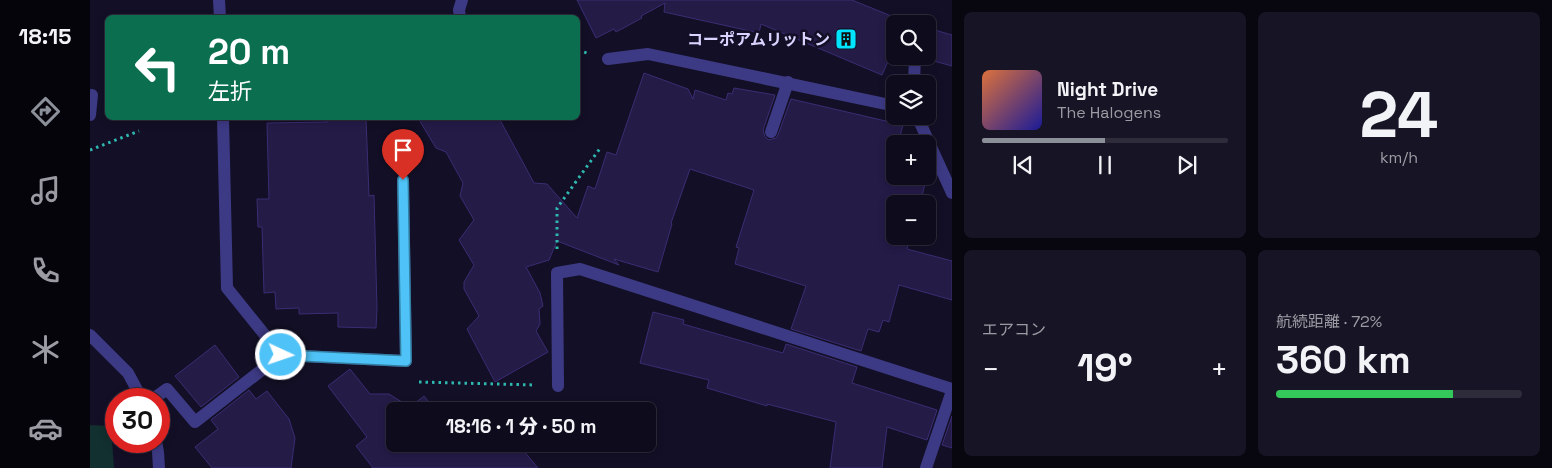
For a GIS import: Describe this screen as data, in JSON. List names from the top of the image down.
{
  "places": {
    "building": ["コーポアムリットン"]
  },
  "page": {
    "tabs": "18:15",
    "tile": [
      ["24", "km/h"],
      "エアコン",
      ["航続距離 · 72%", "360 km"]
    ],
    "map_buttons": ["+", "−"],
    "turn": ["20 m", "左折"],
    "song": ["Night Drive", "The Halogens"],
    "heat": ["−", "19°", "+"],
    "limit": "30",
    "trip": "18:16 · 1 分 · 50 m"
  }
}
